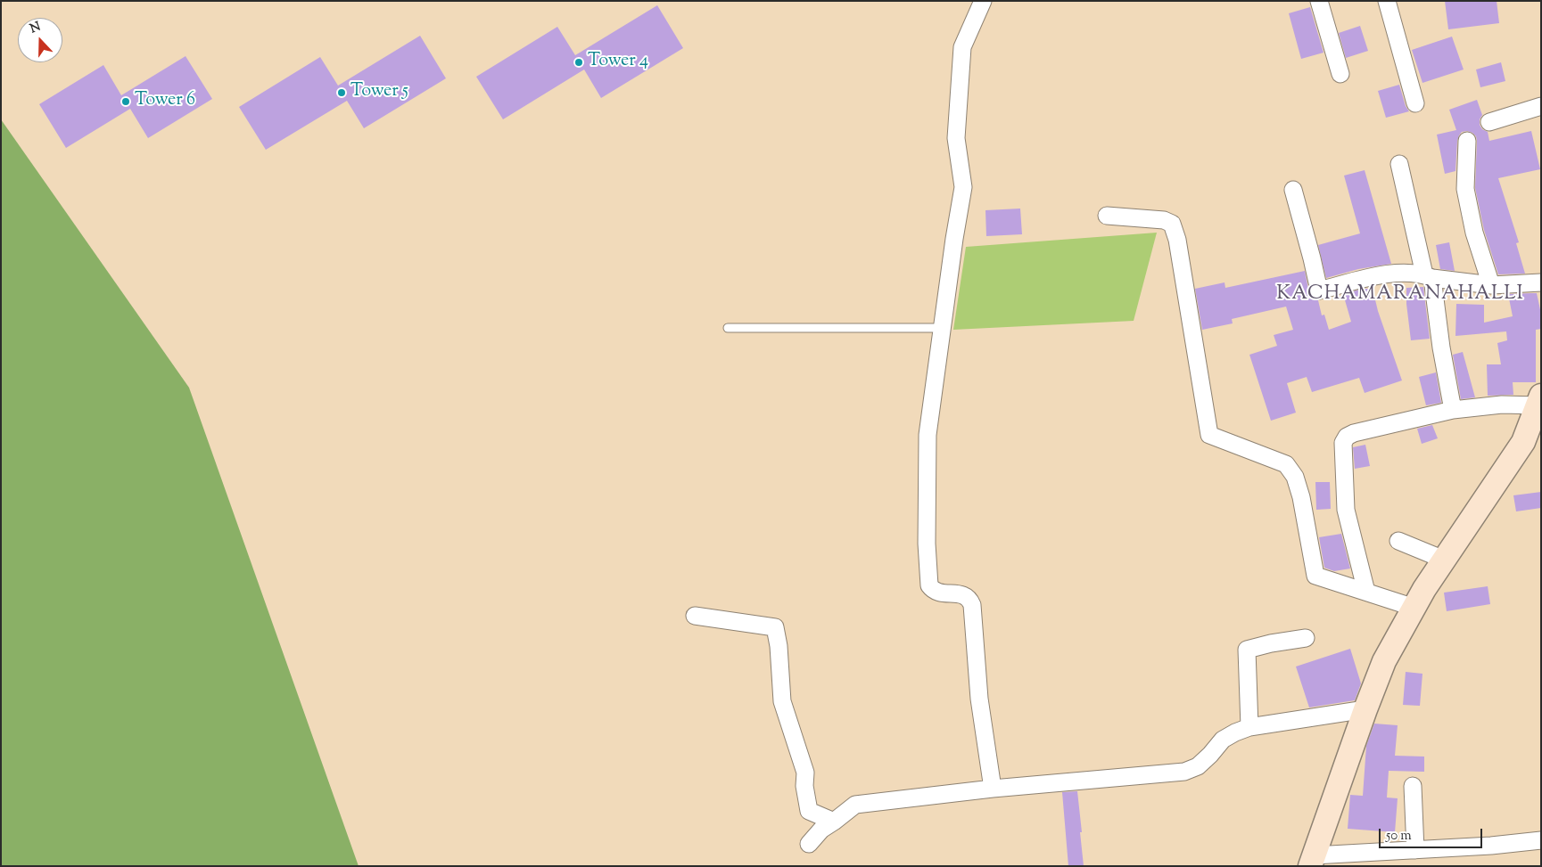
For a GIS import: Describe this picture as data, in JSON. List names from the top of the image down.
{
  "districts": ["KACHAMARANAHALLI"],
  "places": ["Tower 4", "Tower 5", "Tower 6"],
  "scale_bar": "50 m",
  "north": "top"
}
